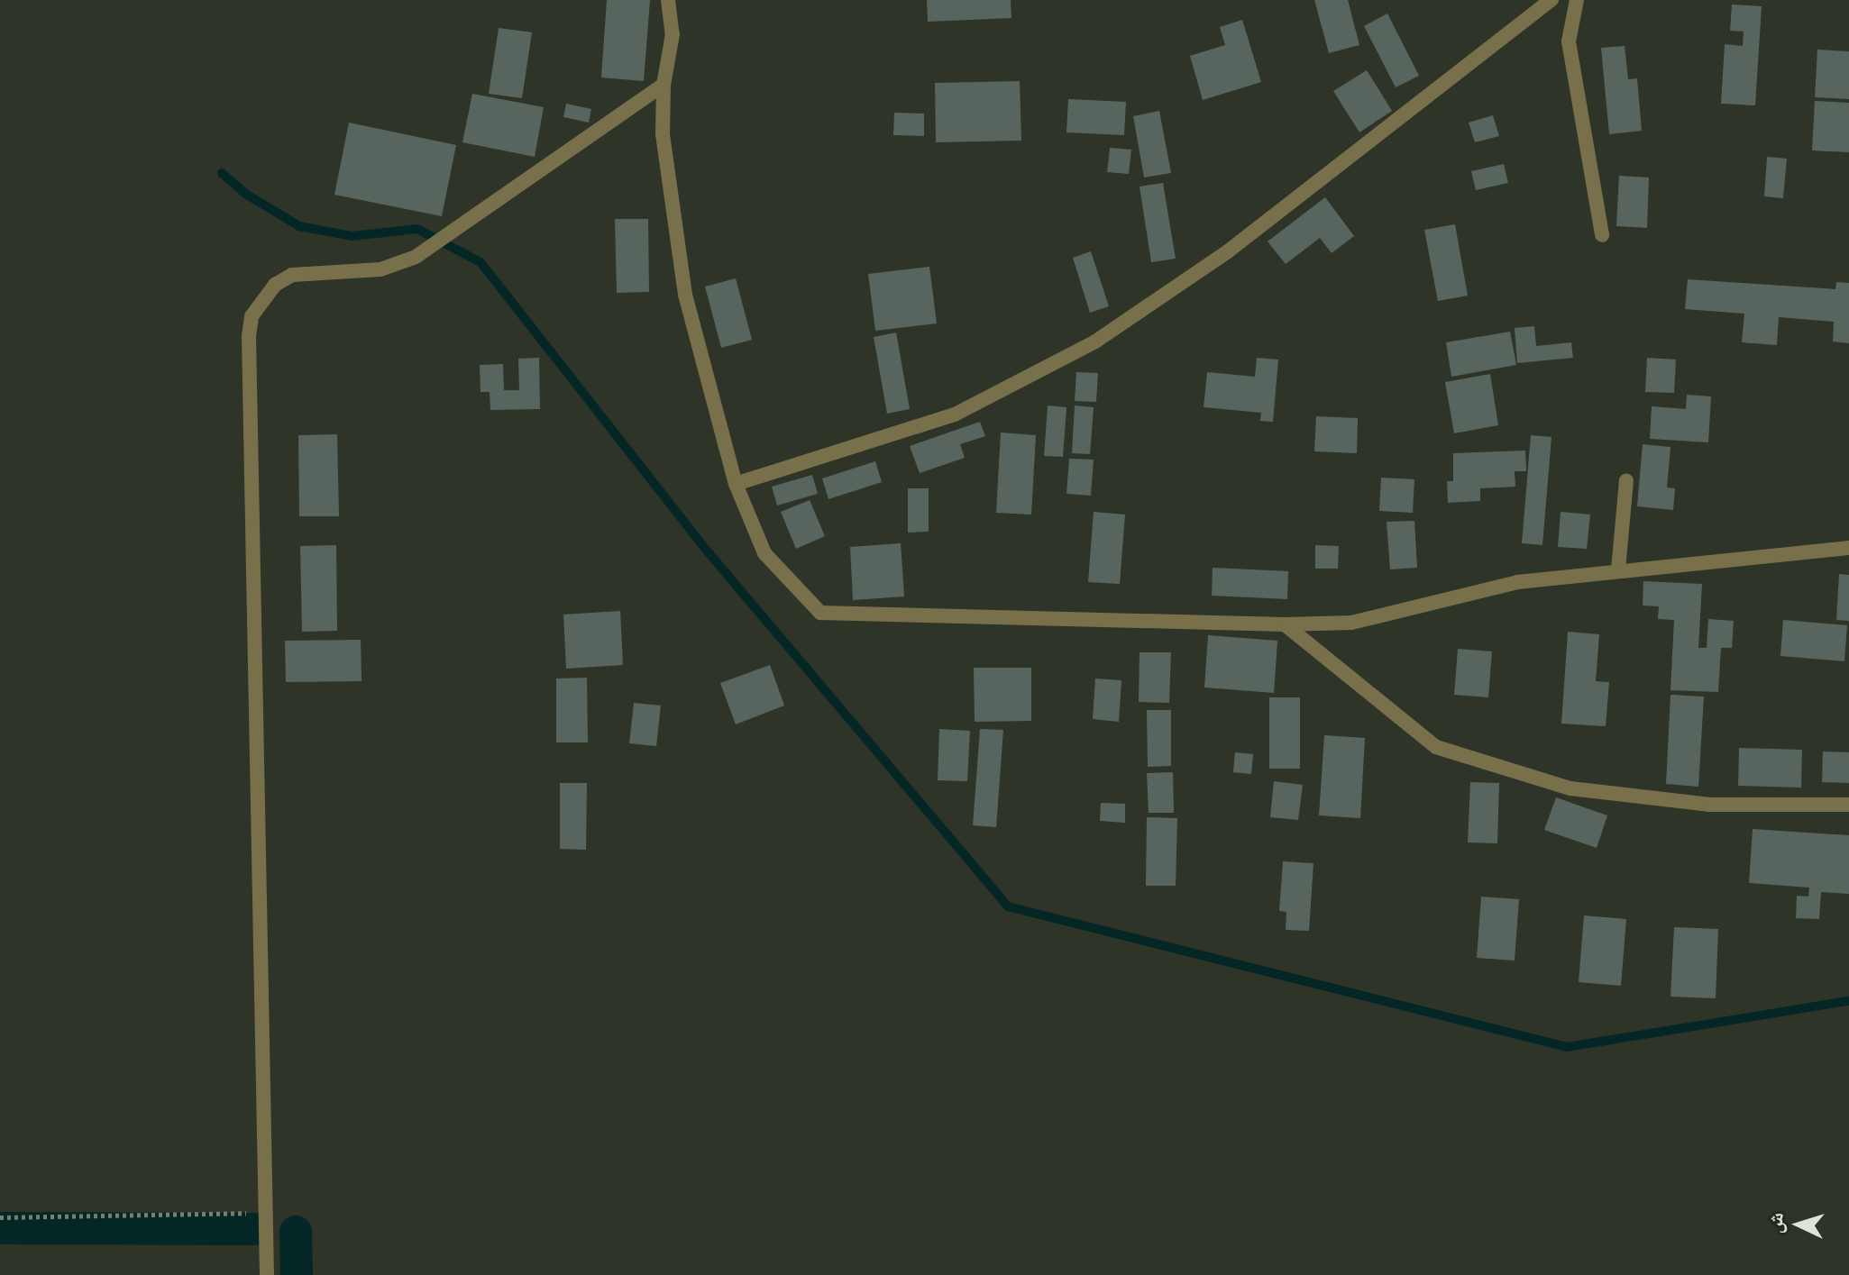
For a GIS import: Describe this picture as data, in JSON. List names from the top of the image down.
{
  "north": "left"
}
